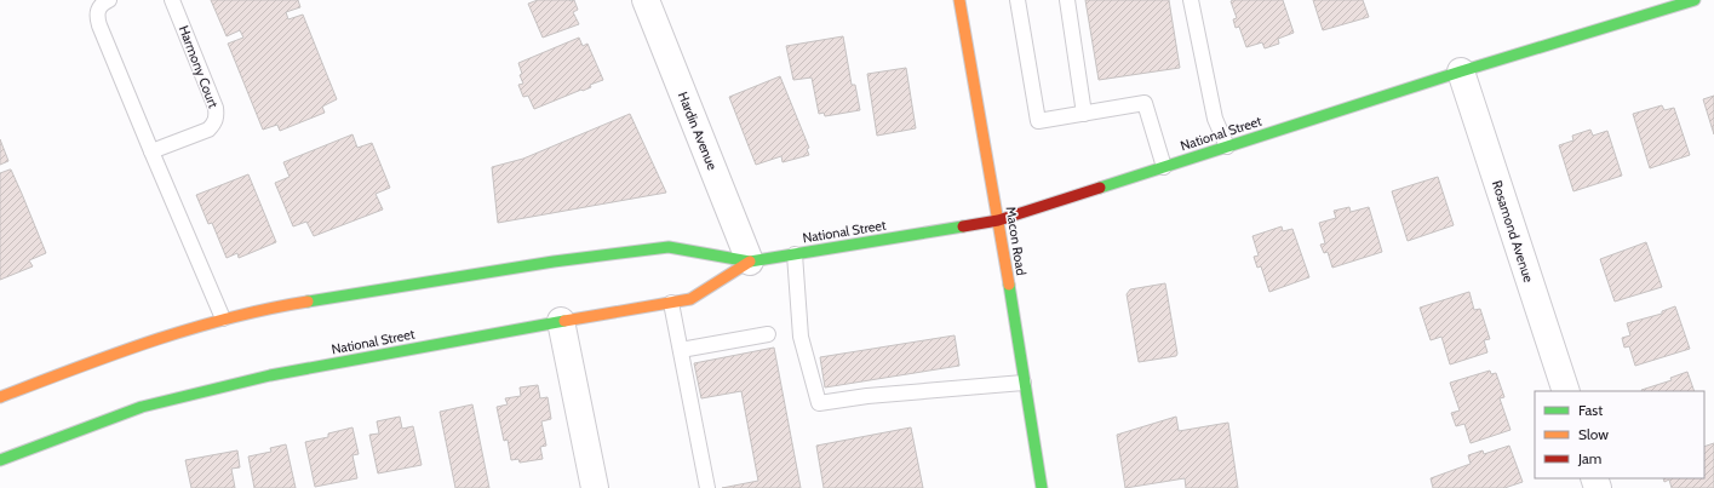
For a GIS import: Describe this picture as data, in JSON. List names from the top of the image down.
{
  "streets": {
    "main road": ["National Street", "Macon Road"],
    "street": ["Hardin Avenue", "Rosamond Avenue"],
    "lane": ["Harmony Court"]
  },
  "crossings": [
    ["Hardin Avenue", "National Street"],
    ["National Street", "Rosamond Avenue"],
    ["National Street", "Macon Road"]
  ],
  "legend": ["Fast", "Slow", "Jam"]
}
